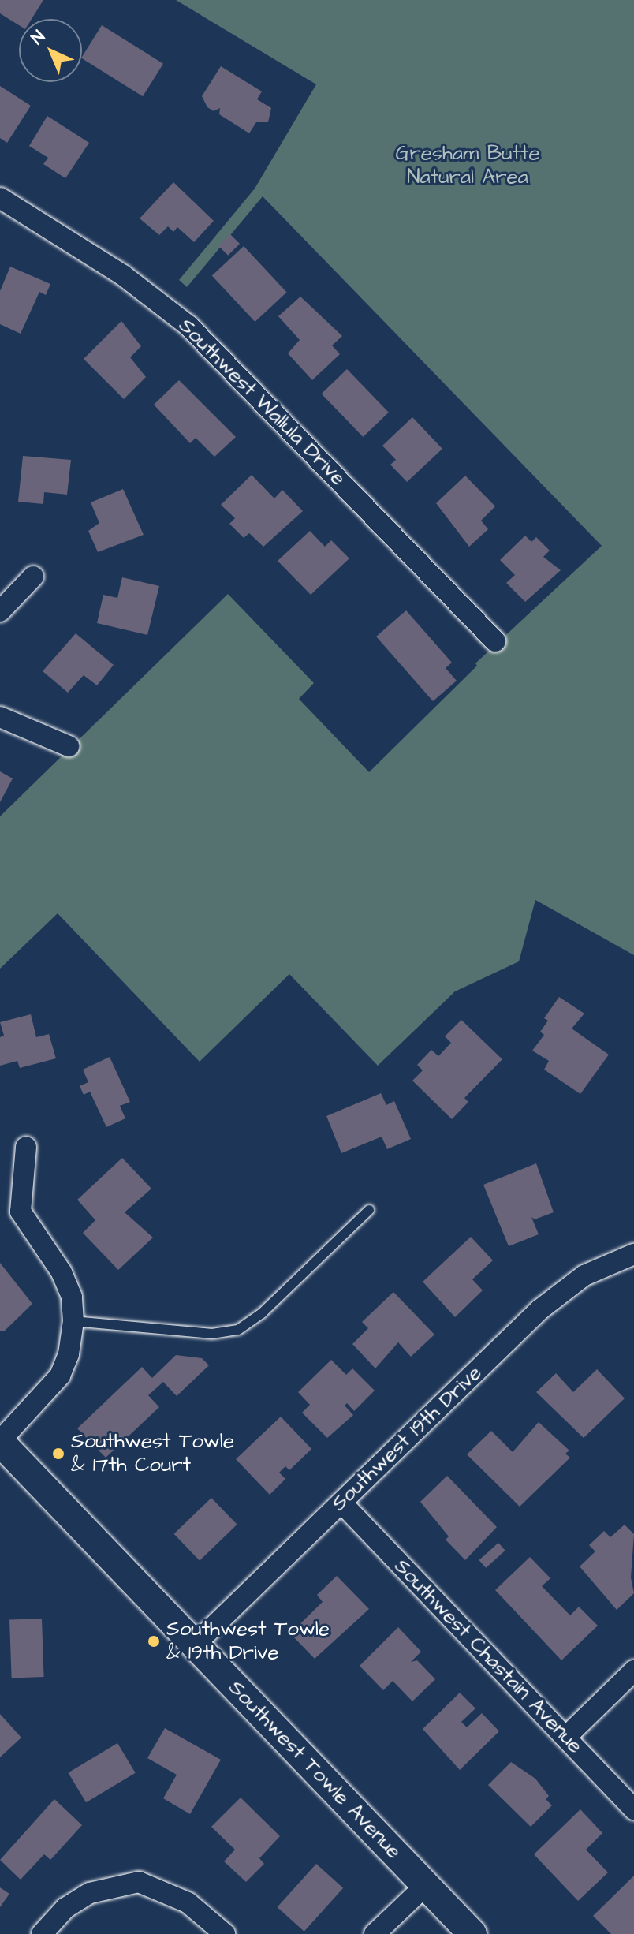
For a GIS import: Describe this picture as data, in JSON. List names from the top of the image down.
{
  "streets": {
    "main road": ["Southwest Towle Avenue"],
    "street": ["Southwest Wallula Drive", "Southwest 19th Drive", "Southwest Chastain Avenue"]
  },
  "crossings": [
    ["Southwest 19th Drive", "Southwest Chastain Avenue"],
    ["Southwest 19th Drive", "Southwest Towle Avenue"]
  ],
  "parks": ["Gresham Butte Natural Area"],
  "places": ["Southwest Towle & 17th Court", "Southwest Towle & 19th Drive"],
  "north": "top left"
}
